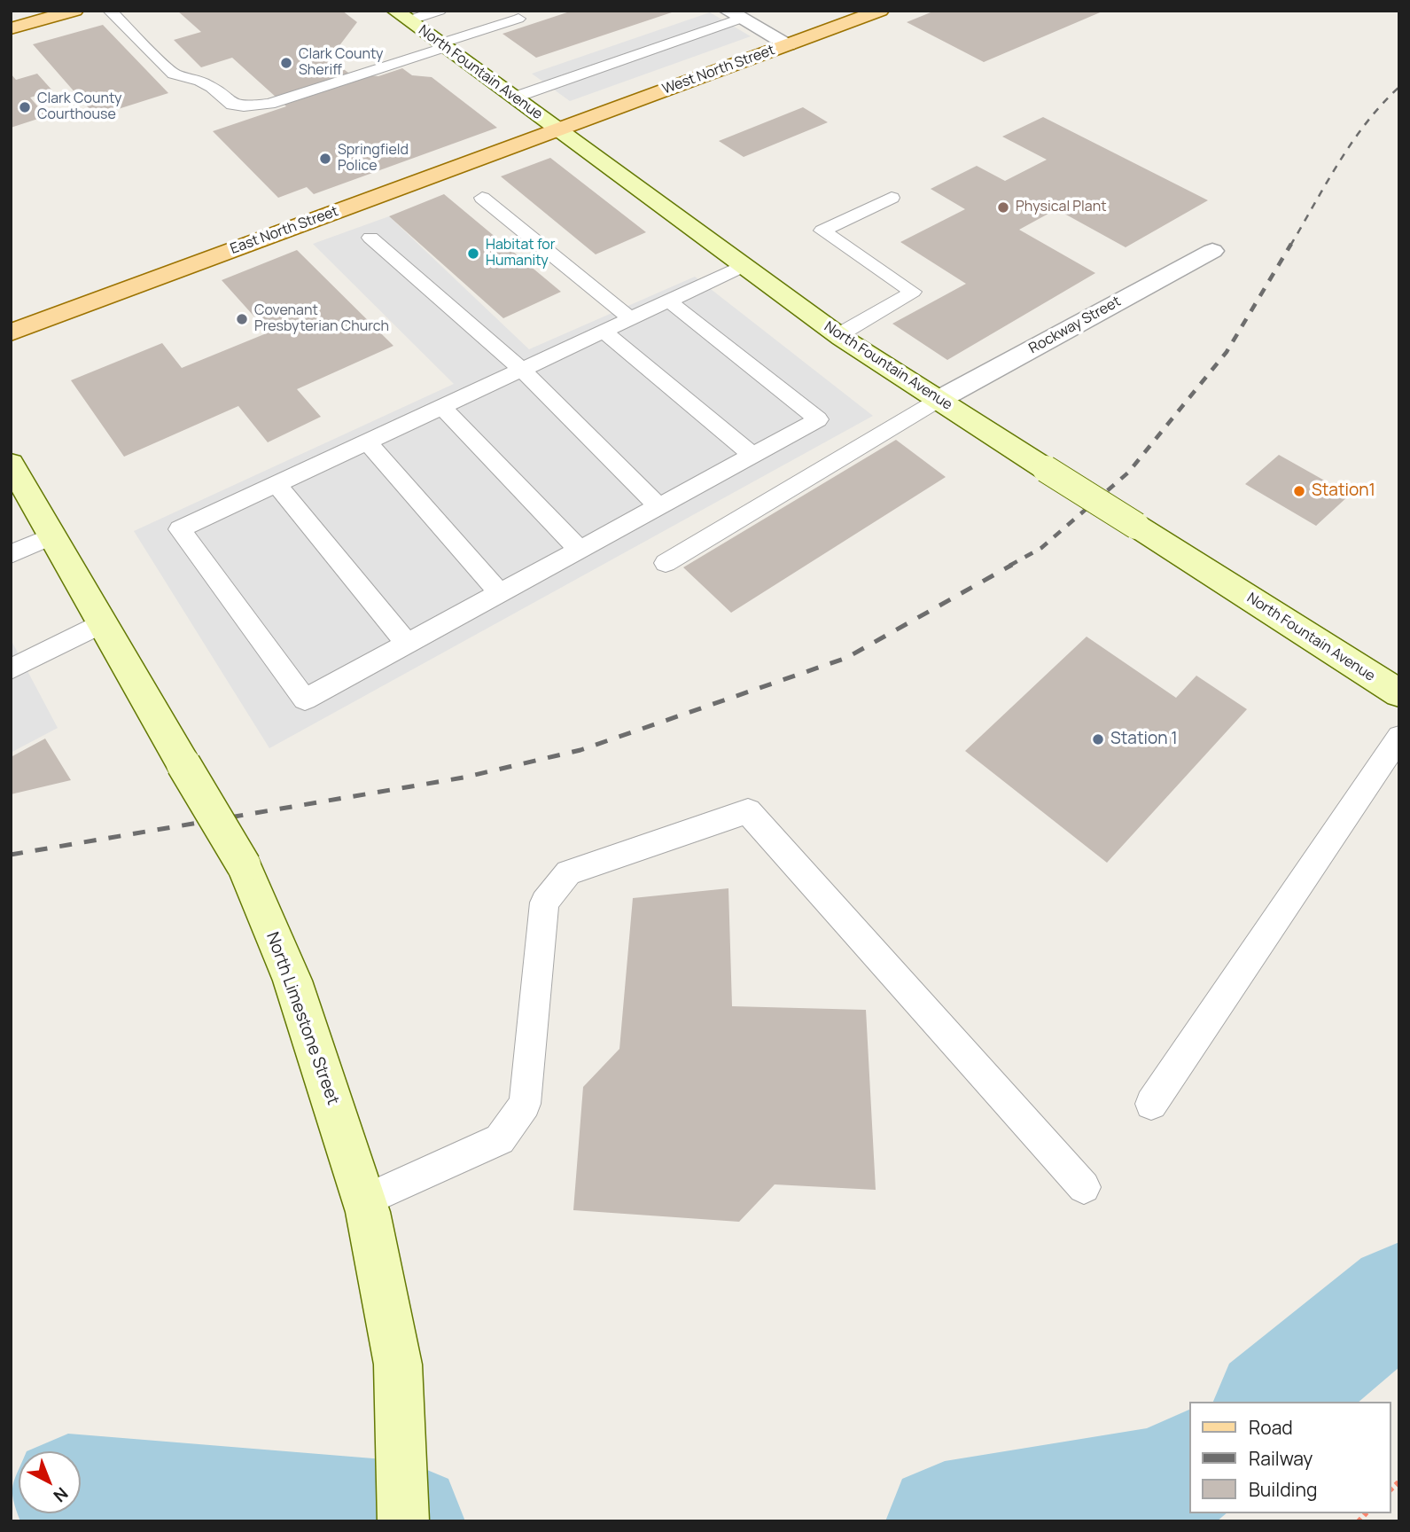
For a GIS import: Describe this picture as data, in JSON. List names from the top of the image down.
{
  "streets": {
    "main road": ["West North Street", "East North Street"],
    "street": ["North Fountain Avenue", "Rockway Street", "North Limestone Street"]
  },
  "crossings": [
    ["West North Street", "North Fountain Avenue"],
    ["West North Street", "East North Street"],
    ["North Fountain Avenue", "East North Street"],
    ["North Fountain Avenue", "Rockway Street"]
  ],
  "places": [
    "Clark County Sheriff",
    "Clark County Courthouse",
    "Springfield Police",
    "Physical Plant",
    "Habitat for Humanity",
    "Covenant Presbyterian Church",
    "Station1",
    "Station 1"
  ],
  "legend": ["Road", "Railway", "Building"],
  "north": "bottom right"
}
